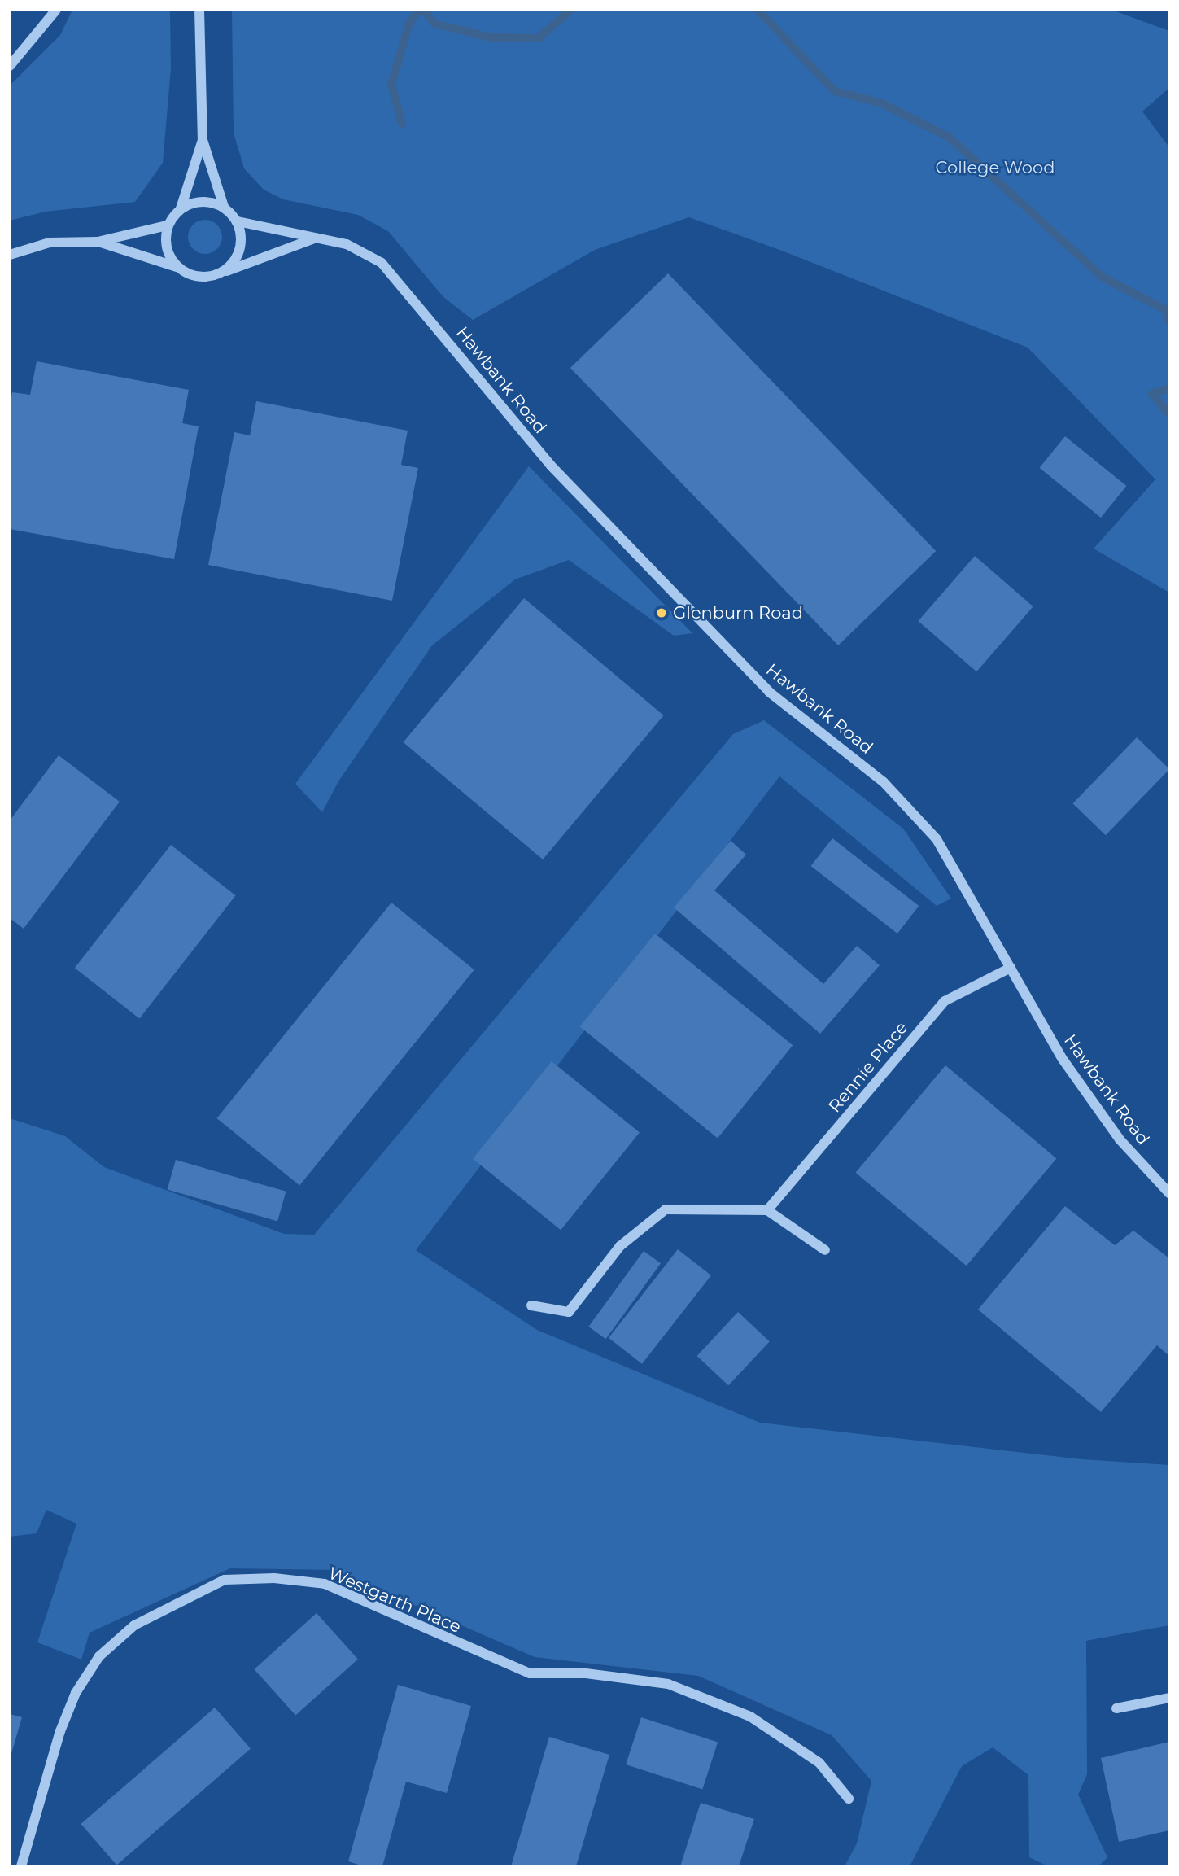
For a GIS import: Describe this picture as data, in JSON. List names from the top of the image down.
{
  "streets": {
    "street": ["Hawbank Road", "Rennie Place", "Westgarth Place"]
  },
  "crossings": [
    ["Hawbank Road", "Rennie Place"]
  ],
  "parks": ["College Wood"],
  "places": ["Glenburn Road"]
}
